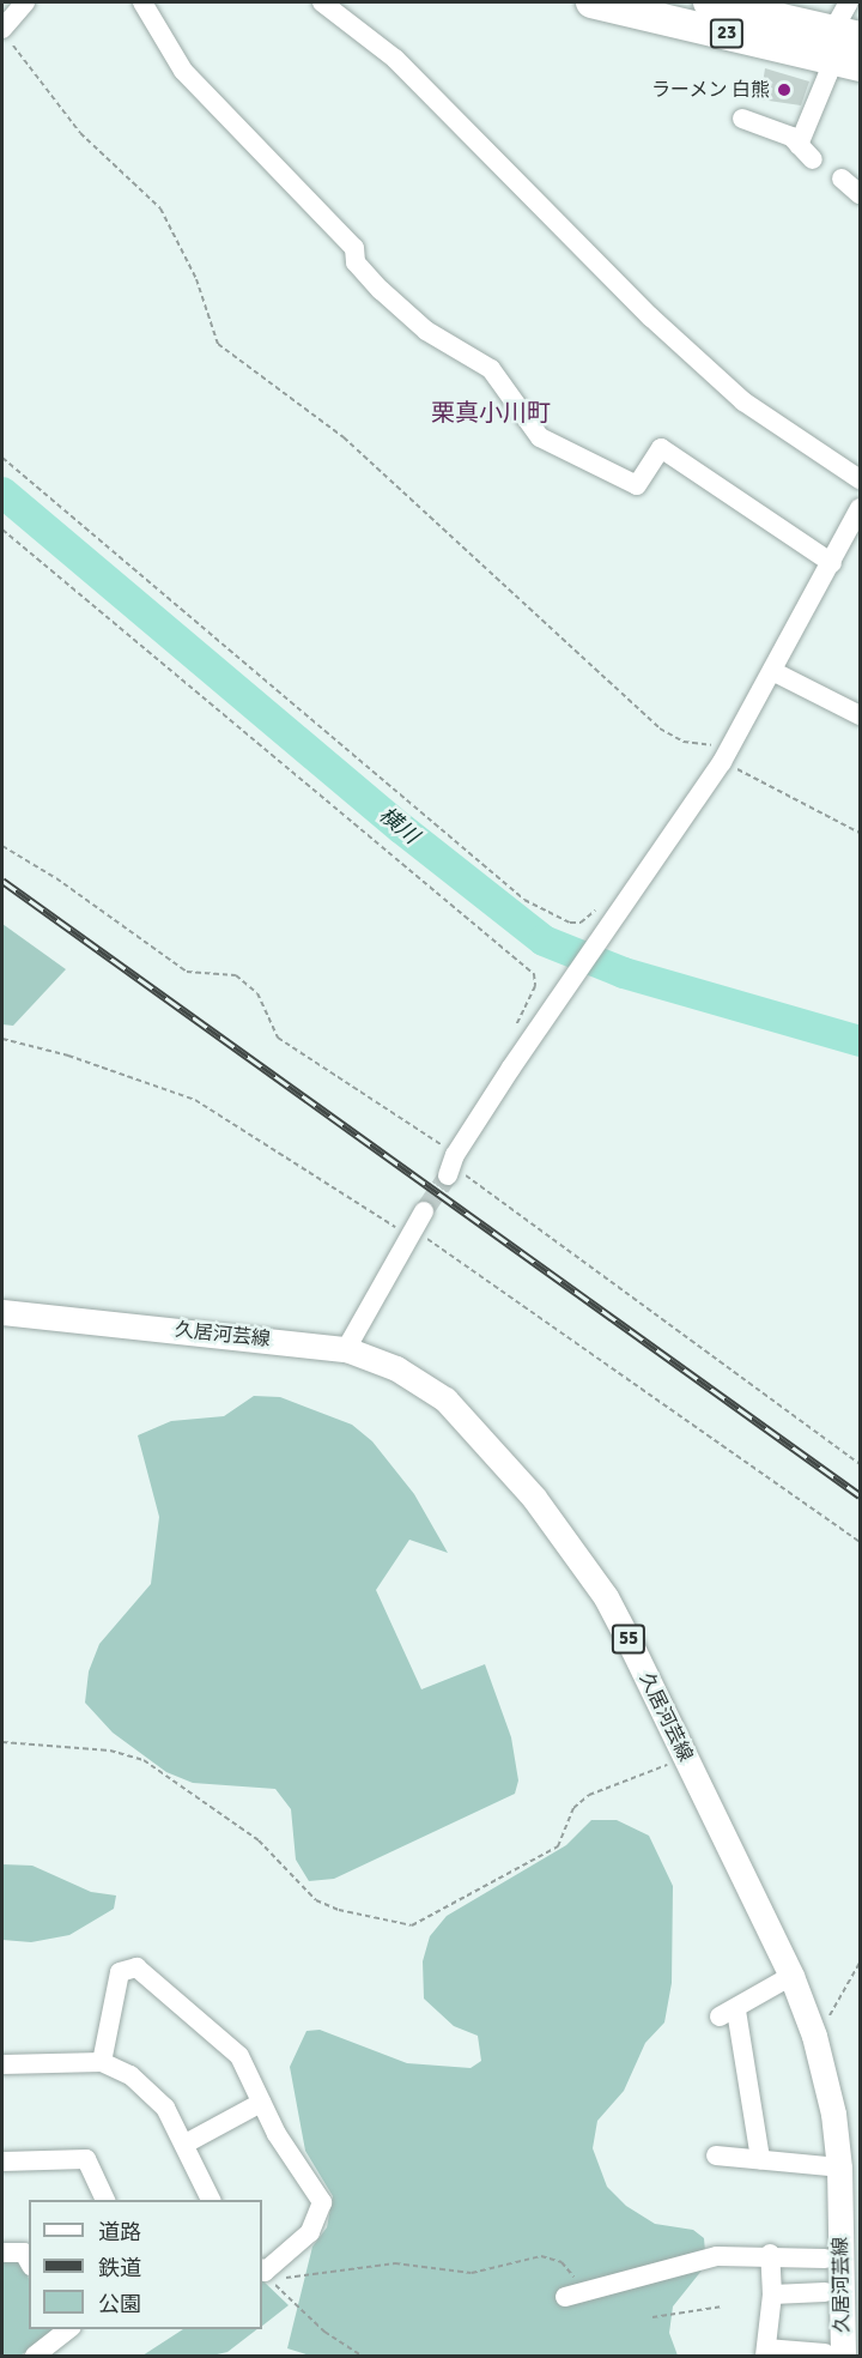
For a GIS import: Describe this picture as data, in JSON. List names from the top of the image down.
{
  "streets": {
    "highway": ["23"],
    "main road": ["久居河芸線", "55"]
  },
  "districts": ["栗真小川町"],
  "water": ["横川"],
  "places": ["ラーメン 白熊"],
  "legend": ["道路", "鉄道", "公園"]
}
